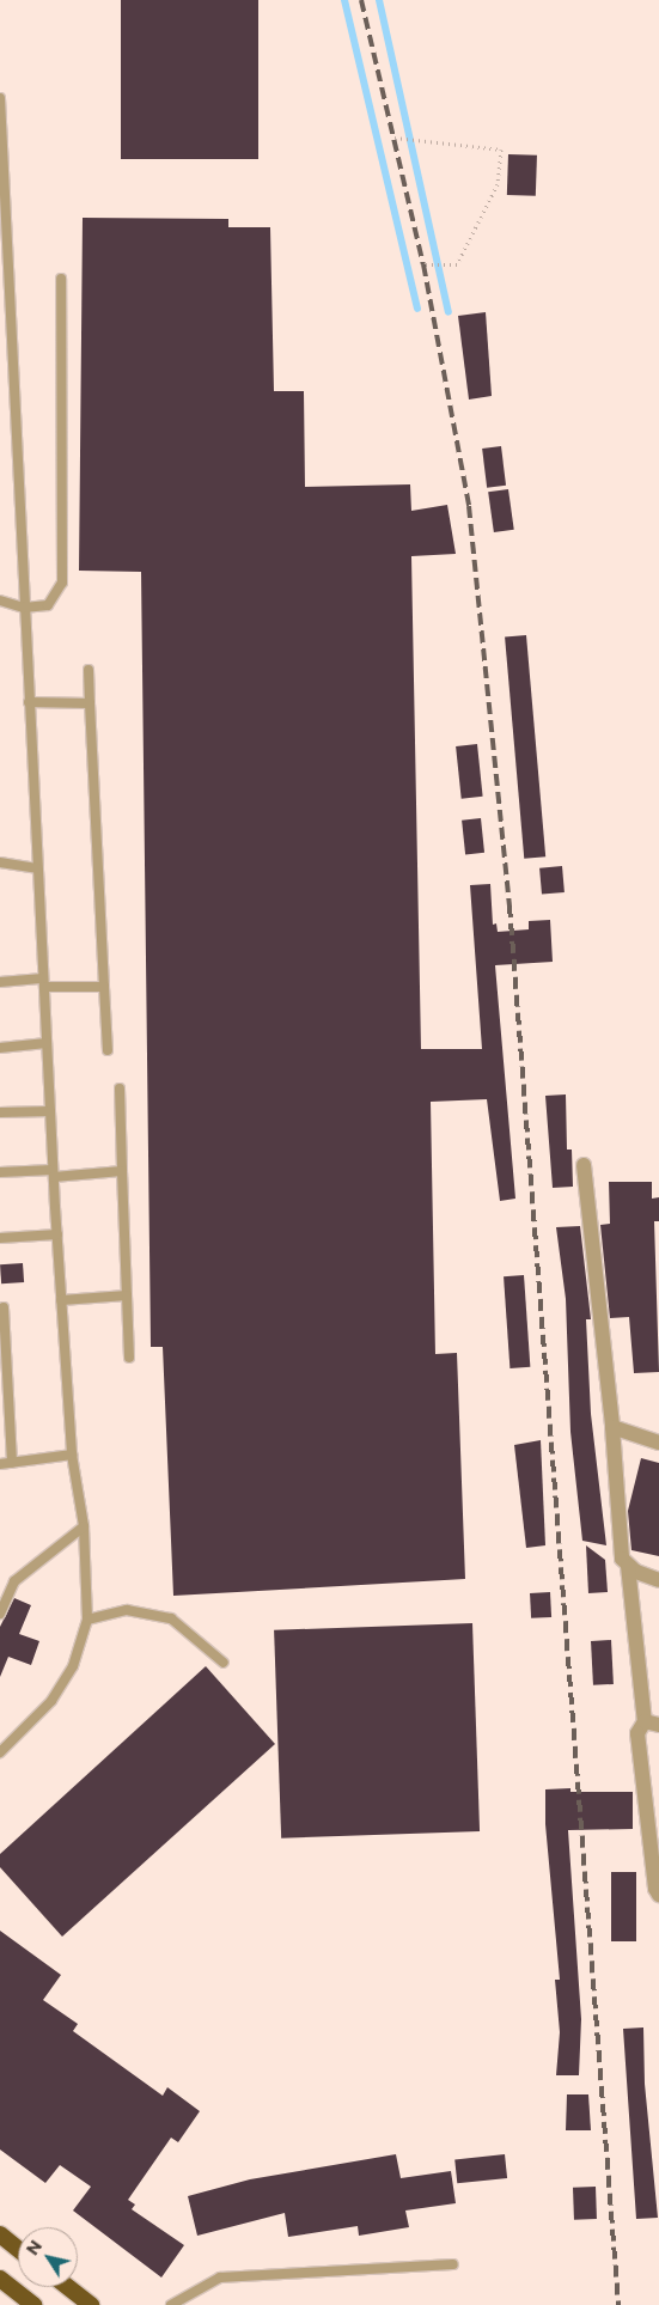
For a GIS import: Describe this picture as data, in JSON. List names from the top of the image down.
{
  "north": "top left"
}
